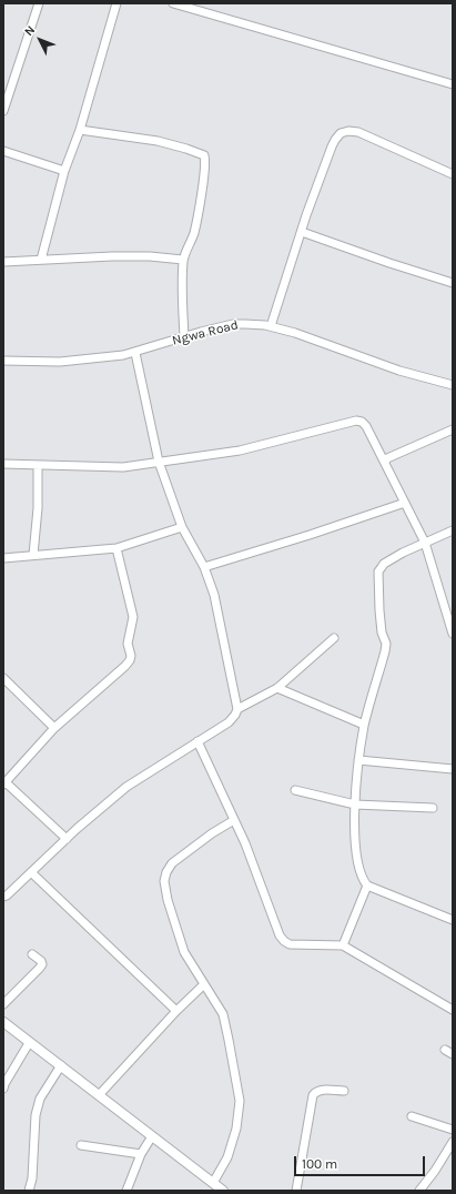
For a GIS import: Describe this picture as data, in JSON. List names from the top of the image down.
{
  "streets": {
    "street": ["Ngwa Road"]
  },
  "scale_bar": "100 m",
  "north": "top left"
}
